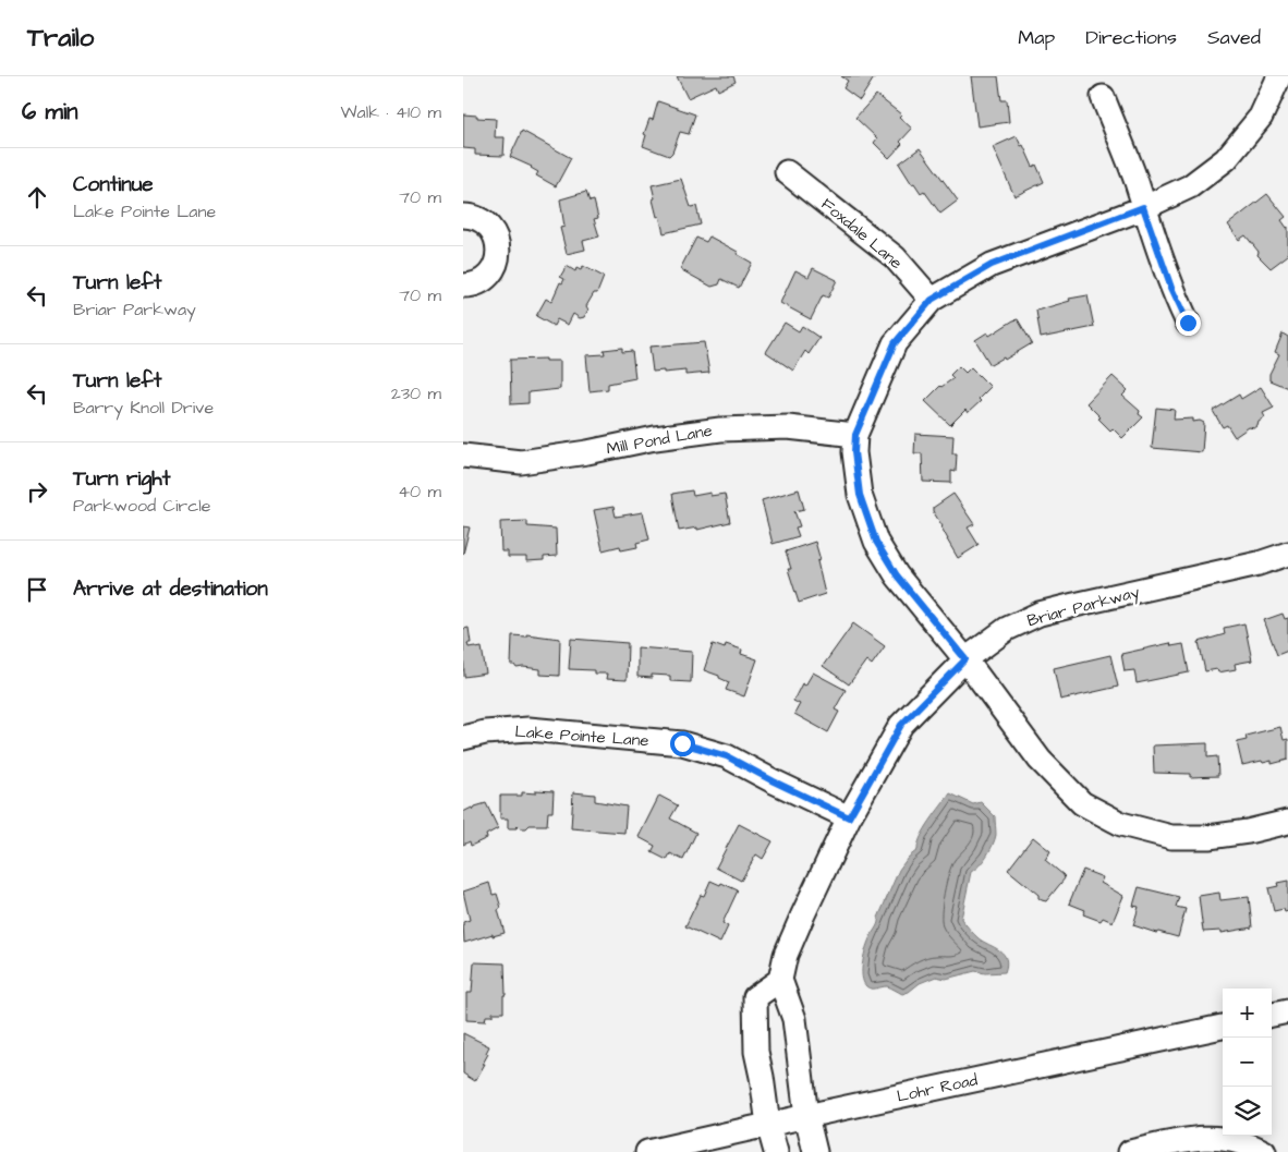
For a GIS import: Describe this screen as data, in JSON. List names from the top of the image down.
{
  "streets": {
    "street": [
      "Foxdale Lane",
      "Mill Pond Lane",
      "Briar Parkway",
      "Lake Pointe Lane",
      "Lohr Road"
    ]
  },
  "crossings": [
    ["Briar Parkway", "Lake Pointe Lane"]
  ],
  "page": {
    "header": "Trailo",
    "nav": ["Map", "Directions", "Saved"],
    "heading": ["6 min", "Walk · 410 m"],
    "list": [
      ["Continue", "Lake Pointe Lane", "70 m"],
      ["Turn left", "Briar Parkway", "70 m"],
      ["Turn left", "Barry Knoll Drive", "230 m"],
      ["Turn right", "Parkwood Circle", "40 m"],
      "Arrive at destination"
    ],
    "map_buttons": ["+", "−"]
  }
}
